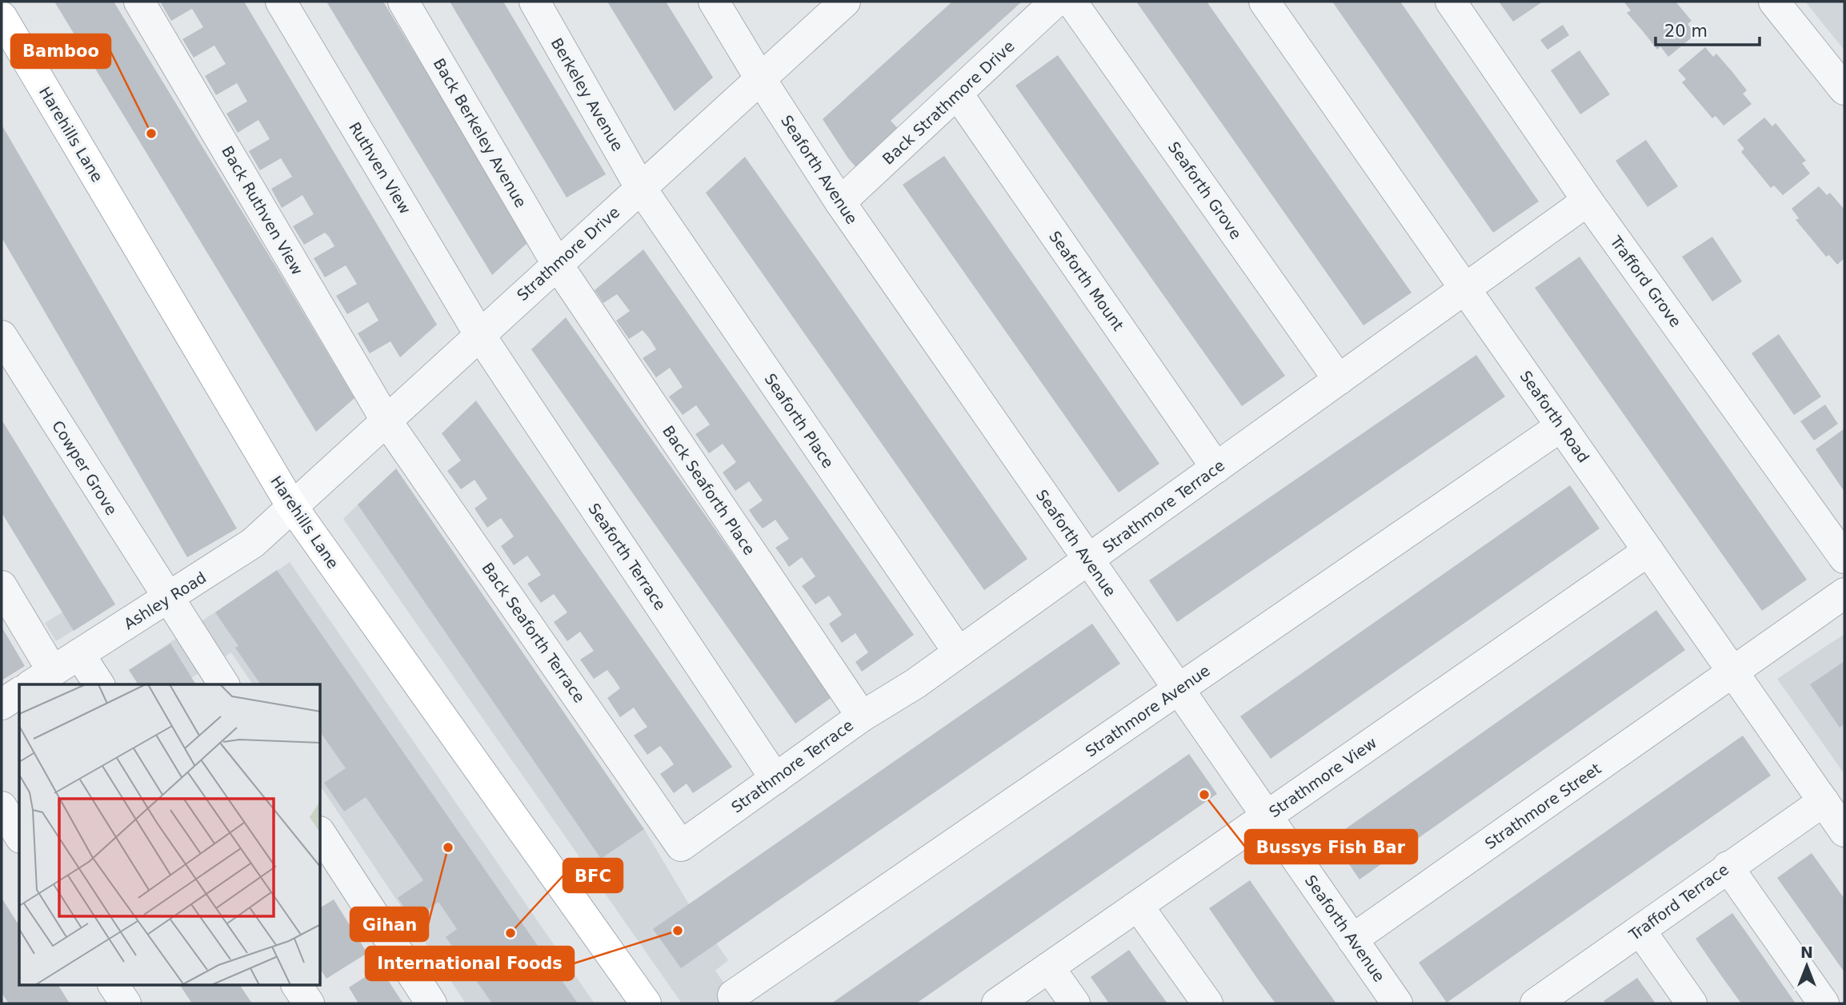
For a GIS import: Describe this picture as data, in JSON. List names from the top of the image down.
{
  "streets": {
    "main road": ["Harehills Lane"],
    "street": [
      "Berkeley Avenue",
      "Back Strathmore Drive",
      "Back Berkeley Avenue",
      "Ruthven View",
      "Seaforth Avenue",
      "Seaforth Grove",
      "Back Ruthven View",
      "Strathmore Drive",
      "Seaforth Mount",
      "Trafford Grove",
      "Seaforth Road",
      "Seaforth Place",
      "Cowper Grove",
      "Back Seaforth Place",
      "Strathmore Terrace",
      "Seaforth Terrace",
      "Ashley Road",
      "Back Seaforth Terrace",
      "Strathmore Avenue",
      "Strathmore View",
      "Strathmore Street",
      "Trafford Terrace"
    ]
  },
  "crossings": [
    ["Berkeley Avenue", "Strathmore Drive"],
    ["Berkeley Avenue", "Seaforth Place"],
    ["Back Strathmore Drive", "Seaforth Avenue"],
    ["Back Strathmore Drive", "Seaforth Mount"],
    ["Back Berkeley Avenue", "Strathmore Drive"],
    ["Back Berkeley Avenue", "Back Seaforth Place"],
    ["Harehills Lane", "Strathmore Drive"],
    ["Harehills Lane", "Ashley Road"],
    ["Ruthven View", "Strathmore Drive"],
    ["Ruthven View", "Seaforth Terrace"],
    ["Seaforth Avenue", "Strathmore Drive"],
    ["Seaforth Avenue", "Strathmore Terrace"],
    ["Seaforth Avenue", "Strathmore Avenue"],
    ["Seaforth Avenue", "Strathmore View"],
    ["Seaforth Avenue", "Strathmore Street"],
    ["Seaforth Grove", "Strathmore Terrace"],
    ["Back Ruthven View", "Strathmore Drive"],
    ["Back Ruthven View", "Back Seaforth Terrace"],
    ["Strathmore Drive", "Seaforth Place"],
    ["Strathmore Drive", "Back Seaforth Place"],
    ["Strathmore Drive", "Seaforth Terrace"],
    ["Strathmore Drive", "Ashley Road"],
    ["Strathmore Drive", "Back Seaforth Terrace"],
    ["Seaforth Mount", "Strathmore Terrace"],
    ["Trafford Grove", "Strathmore Terrace"],
    ["Seaforth Road", "Strathmore Terrace"],
    ["Seaforth Road", "Strathmore Avenue"],
    ["Seaforth Road", "Strathmore View"],
    ["Seaforth Road", "Strathmore Street"],
    ["Seaforth Road", "Trafford Terrace"],
    ["Seaforth Place", "Strathmore Terrace"],
    ["Cowper Grove", "Ashley Road"],
    ["Back Seaforth Place", "Strathmore Terrace"],
    ["Strathmore Terrace", "Seaforth Terrace"],
    ["Strathmore Terrace", "Back Seaforth Terrace"]
  ],
  "places": [
    "Bamboo",
    "Bussys Fish Bar",
    "Gihan",
    "International Foods",
    "BFC"
  ],
  "scale_bar": "20 m",
  "north": "top"
}
